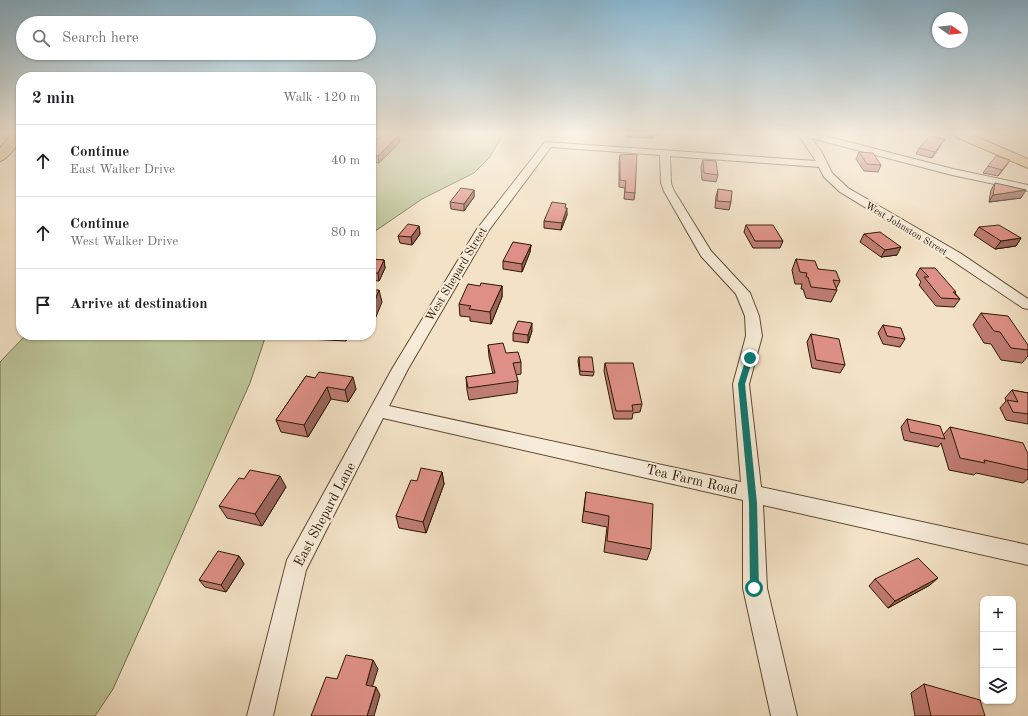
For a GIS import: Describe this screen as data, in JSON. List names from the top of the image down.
{
  "streets": {
    "street": [
      "West Johnston Street",
      "West Shepard Street",
      "Tea Farm Road",
      "East Shepard Lane"
    ]
  },
  "crossings": [
    ["West Shepard Street", "Tea Farm Road"],
    ["West Shepard Street", "East Shepard Lane"],
    ["Tea Farm Road", "East Shepard Lane"]
  ],
  "north": "right",
  "page": {
    "search": "Search here",
    "heading": ["2 min", "Walk · 120 m"],
    "list": [
      ["Continue", "East Walker Drive", "40 m"],
      ["Continue", "West Walker Drive", "80 m"],
      "Arrive at destination"
    ],
    "map_buttons": ["+", "−"]
  }
}
